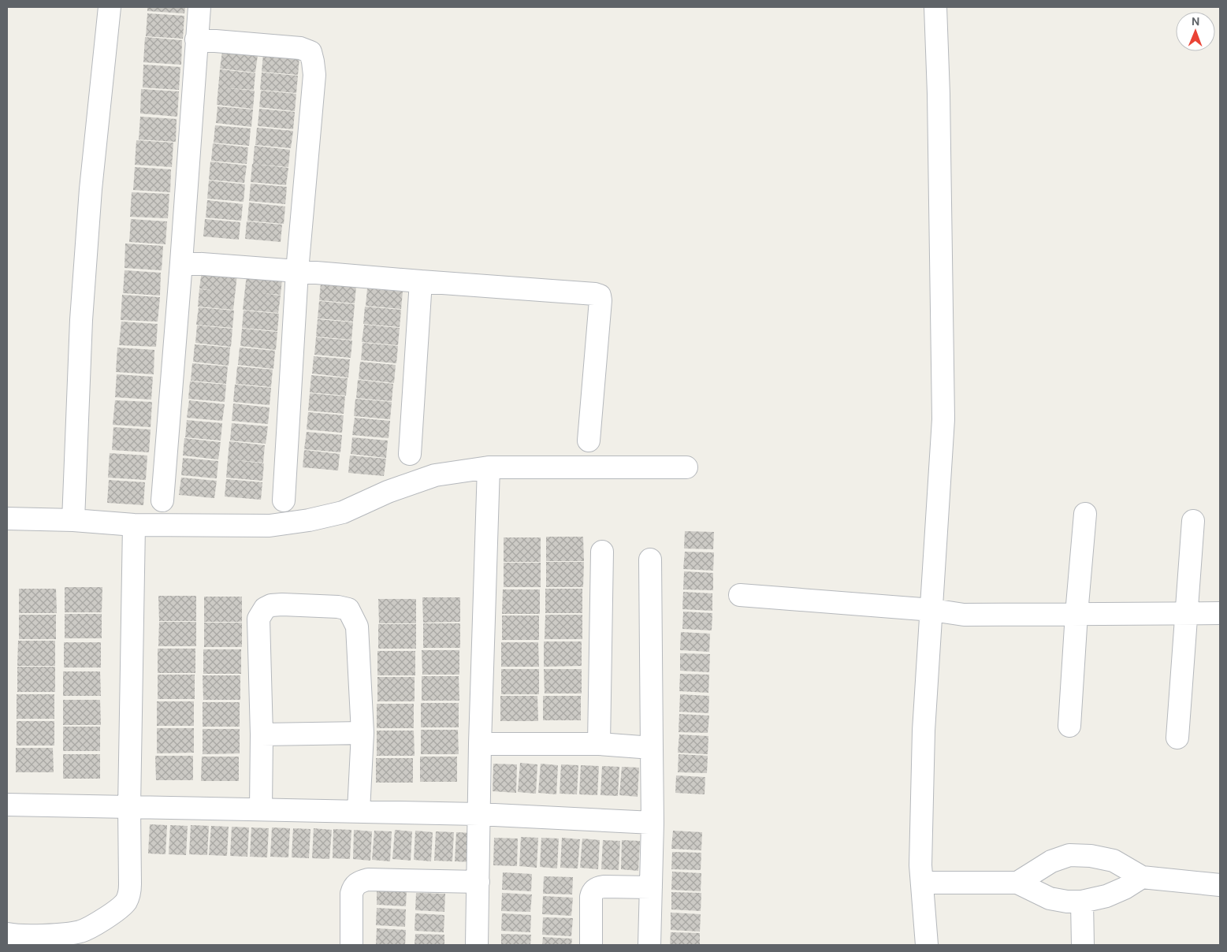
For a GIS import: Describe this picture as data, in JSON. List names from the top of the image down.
{
  "north": "top"
}
